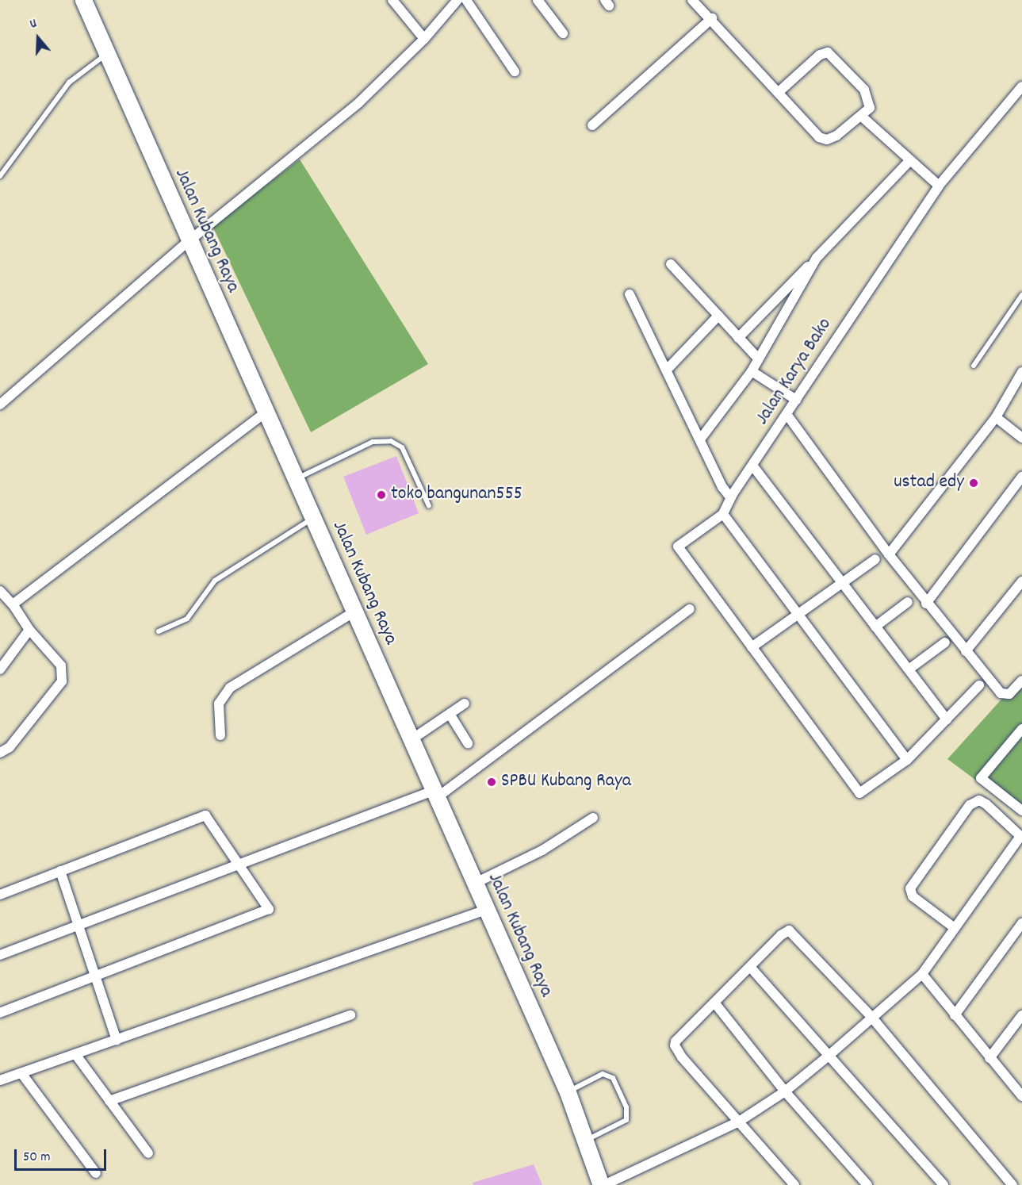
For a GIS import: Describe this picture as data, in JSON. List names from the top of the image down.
{
  "streets": {
    "highway": ["Jalan Kubang Raya"],
    "street": ["Jalan Karya Bako"]
  },
  "places": ["ustad edy", "toko bangunan555", "SPBU Kubang Raya"],
  "scale_bar": "50 m",
  "north": "top"
}
